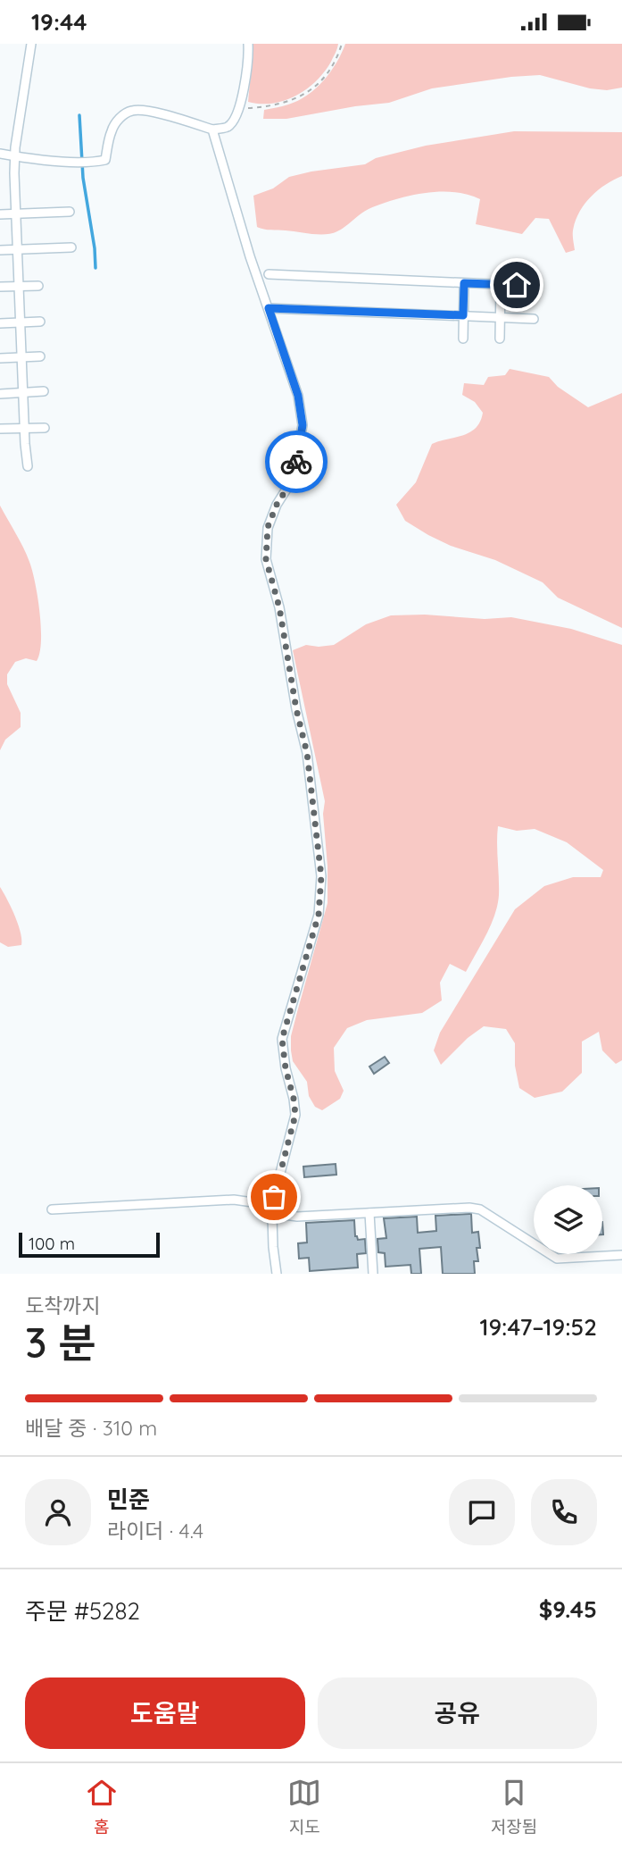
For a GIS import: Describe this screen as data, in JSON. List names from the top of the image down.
{
  "scale_bar": "100 m",
  "page": {
    "status": "19:44",
    "scale": "100 m",
    "heading": ["3 분", "도착까지", "19:47–19:52"],
    "panel": [
      "민준",
      "라이더 · 4.4",
      "주문 #5282",
      "$9.45"
    ],
    "bar": "배달 중 · 310 m",
    "buttons": ["도움말", "공유"],
    "tabs": ["홈", "지도", "저장됨"]
  }
}
